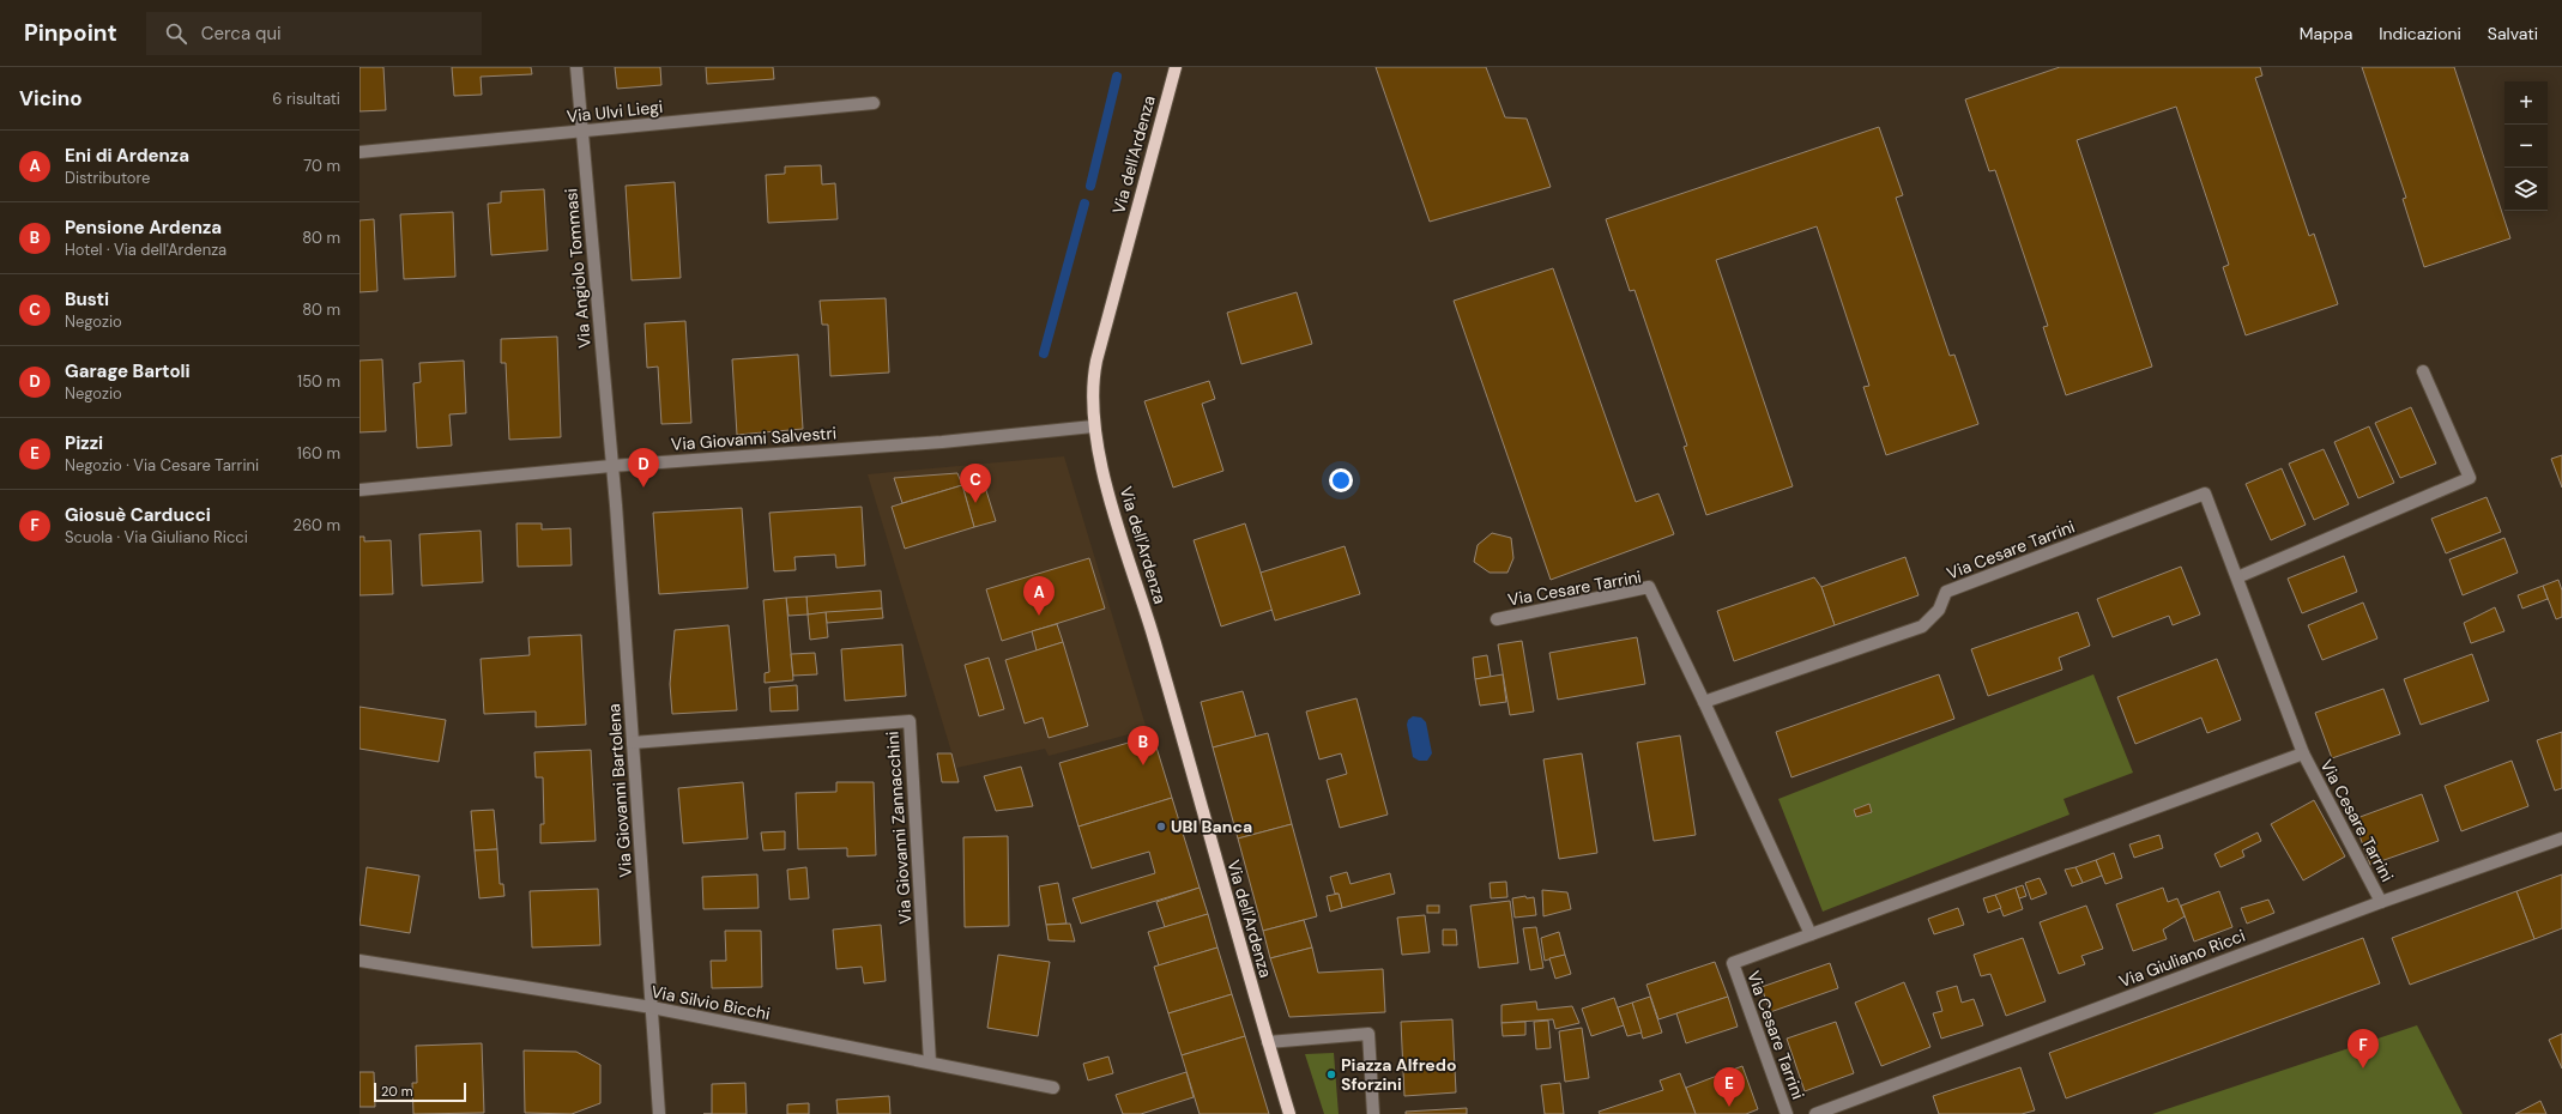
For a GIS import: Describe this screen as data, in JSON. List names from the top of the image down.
{
  "streets": {
    "main road": ["Via dell'Ardenza"],
    "street": [
      "Via Ulvi Liegi",
      "Via Angiolo Tommasi",
      "Via Giovanni Salvestri",
      "Via Cesare Tarrini",
      "Via Giovanni Bartolena",
      "Via Giovanni Zannacchini",
      "Via Giuliano Ricci",
      "Via Silvio Bicchi"
    ]
  },
  "crossings": [
    ["Via Ulvi Liegi", "Via Angiolo Tommasi"],
    ["Via dell'Ardenza", "Via Giovanni Salvestri"],
    ["Via Angiolo Tommasi", "Via Giovanni Salvestri"],
    ["Via Angiolo Tommasi", "Via Giovanni Bartolena"],
    ["Via Giovanni Salvestri", "Via Giovanni Bartolena"],
    ["Via Cesare Tarrini", "Via Giuliano Ricci"],
    ["Via Giovanni Bartolena", "Via Giovanni Zannacchini"],
    ["Via Giovanni Bartolena", "Via Silvio Bicchi"],
    ["Via Giovanni Zannacchini", "Via Silvio Bicchi"]
  ],
  "places": ["UBI Banca", "Piazza Alfredo Sforzini"],
  "scale_bar": "20 m",
  "page": {
    "header": "Pinpoint",
    "search": "Cerca qui",
    "nav": ["Mappa", "Indicazioni", "Salvati"],
    "heading": ["Vicino", "6 risultati"],
    "map_buttons": ["+", "−"],
    "list": [
      {
        "mark": "A",
        "name": "Eni di Ardenza",
        "note": "Distributore",
        "value": "70 m"
      },
      {
        "mark": "B",
        "name": "Pensione Ardenza",
        "note": "Hotel · Via dell'Ardenza",
        "value": "80 m"
      },
      {
        "mark": "C",
        "name": "Busti",
        "note": "Negozio",
        "value": "80 m"
      },
      {
        "mark": "D",
        "name": "Garage Bartoli",
        "note": "Negozio",
        "value": "150 m"
      },
      {
        "mark": "E",
        "name": "Pizzi",
        "note": "Negozio · Via Cesare Tarrini",
        "value": "160 m"
      },
      {
        "mark": "F",
        "name": "Giosuè Carducci",
        "note": "Scuola · Via Giuliano Ricci",
        "value": "260 m"
      }
    ],
    "pins": [
      "D",
      "C",
      "A",
      "B",
      "F",
      "E"
    ],
    "scale": "20 m"
  }
}
